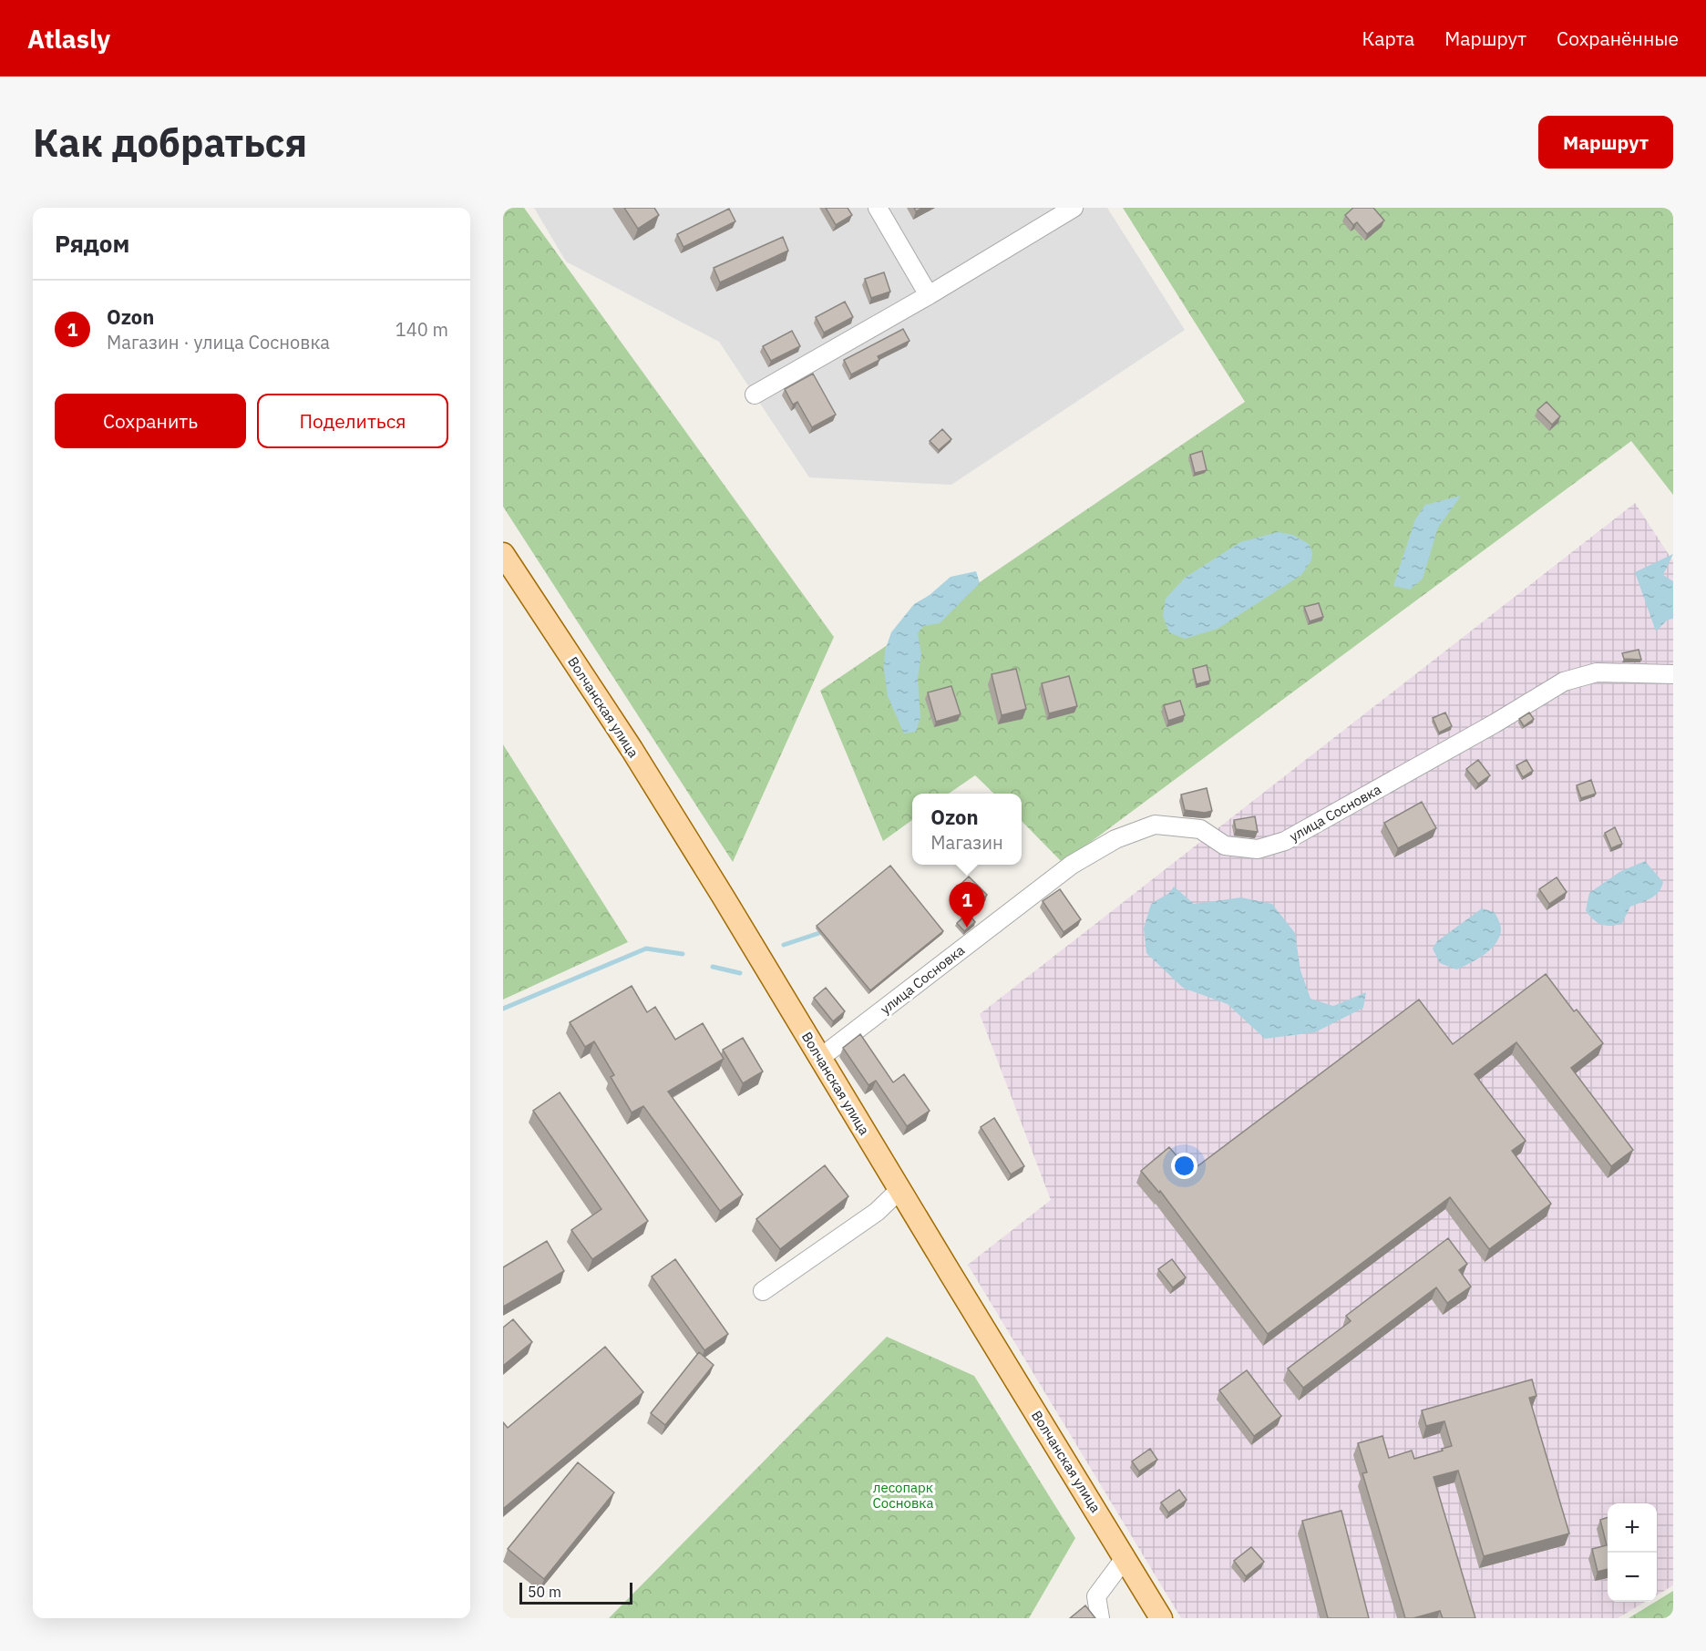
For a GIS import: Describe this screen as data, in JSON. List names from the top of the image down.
{
  "streets": {
    "main road": ["Волчанская улица"],
    "street": ["улица Сосновка"]
  },
  "crossings": [
    ["Волчанская улица", "улица Сосновка"]
  ],
  "parks": ["лесопарк Сосновка"],
  "scale_bar": "50 m",
  "page": {
    "header": "Atlasly",
    "nav": ["Карта", "Маршрут", "Сохранённые"],
    "buttons": [
      "Маршрут",
      ["Сохранить", "Поделиться"]
    ],
    "title": "Как добраться",
    "heading": "Рядом",
    "list": [
      {
        "mark": "1",
        "name": "Ozon",
        "note": "Магазин · улица Сосновка",
        "value": "140 m"
      }
    ],
    "popup": ["Ozon", "Магазин"],
    "pins": "1",
    "map_buttons": ["+", "−"],
    "scale": "50 m"
  }
}
